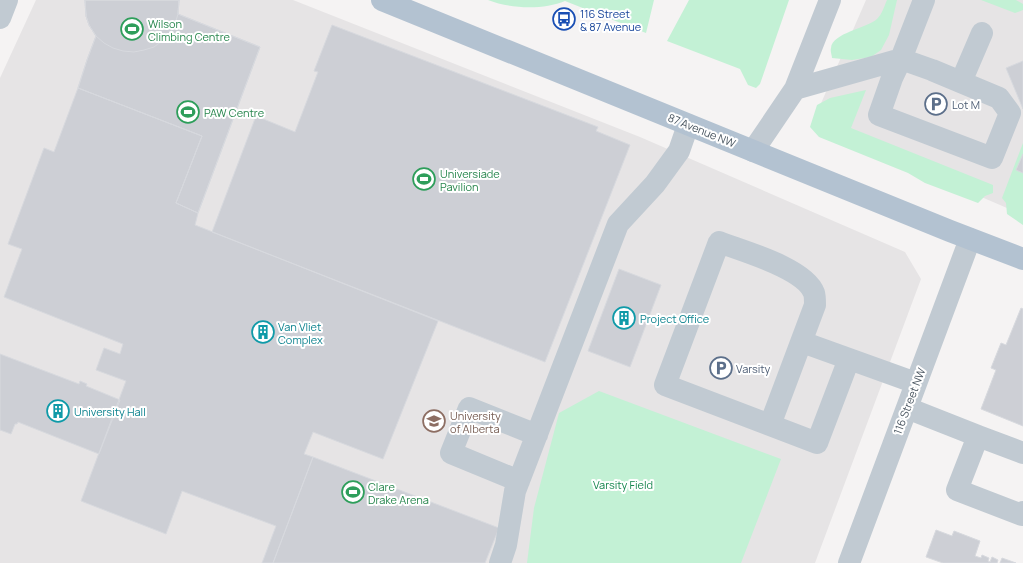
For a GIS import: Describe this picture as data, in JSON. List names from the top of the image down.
{
  "streets": {
    "main road": ["87 Avenue NW"],
    "street": ["116 Street NW"]
  },
  "crossings": [
    ["87 Avenue NW", "116 Street NW"]
  ],
  "parks": ["Varsity Field"],
  "places": {
    "bus stop": ["116 Street & 87 Avenue"],
    "sports": [
      "Wilson Climbing Centre",
      "PAW Centre",
      "Universiade Pavilion",
      "Clare Drake Arena"
    ],
    "parking": ["Lot M", "Varsity"],
    "building": ["Project Office", "Van Vliet Complex", "University Hall"],
    "school or university": ["University of Alberta"]
  }
}
